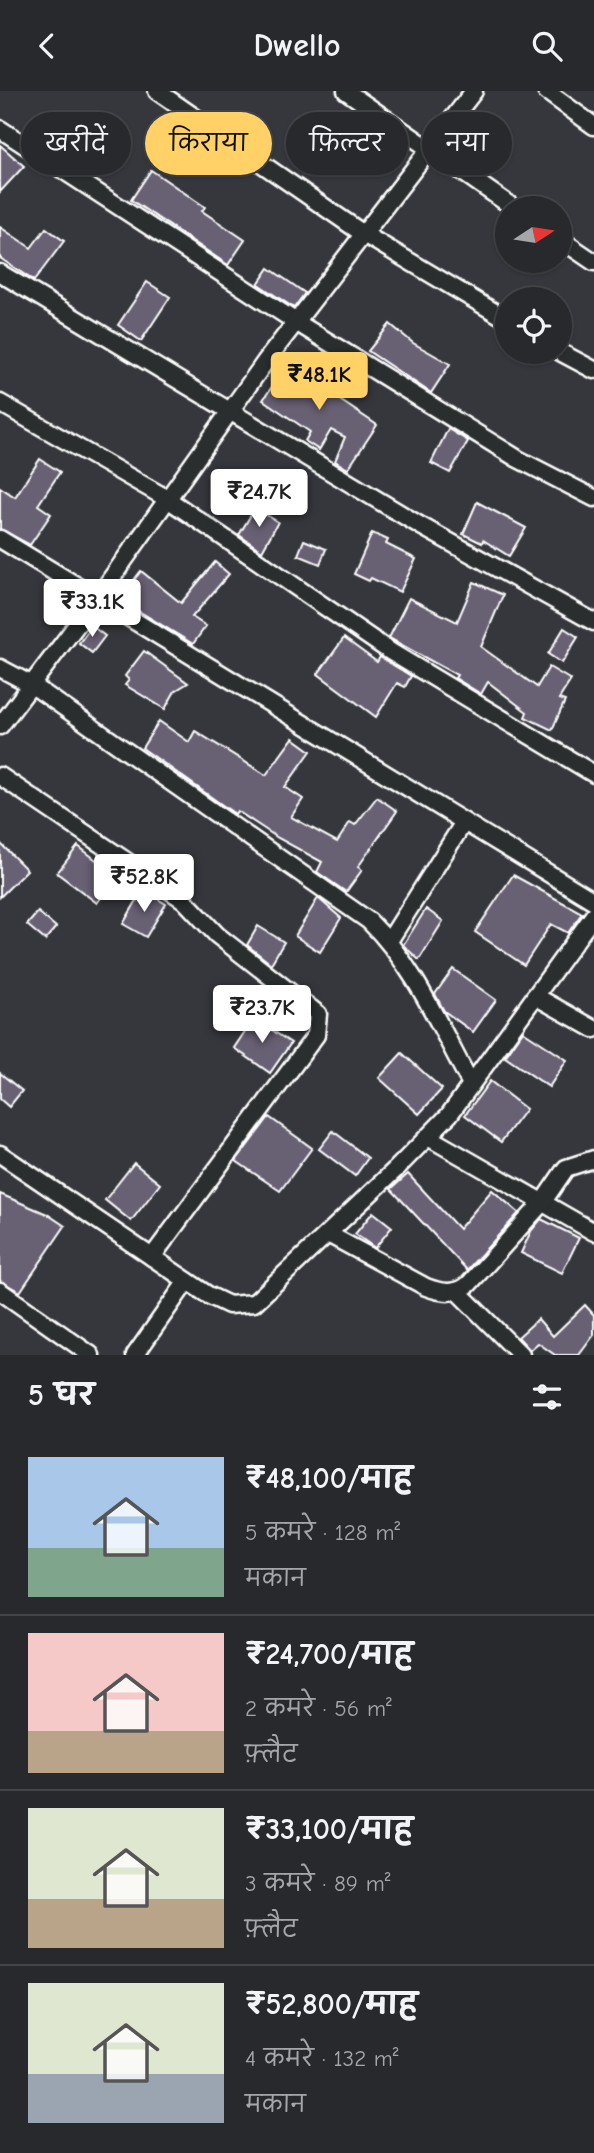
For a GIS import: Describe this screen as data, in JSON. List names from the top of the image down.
{
  "north": "right",
  "page": {
    "header": "Dwello",
    "chip": [
      "खरीदें",
      "किराया",
      "फ़िल्टर",
      "नया"
    ],
    "price": [
      "₹48.1K",
      "₹24.7K",
      "₹33.1K",
      "₹52.8K",
      "₹23.7K"
    ],
    "heading": "5 घर",
    "list": [
      {
        "name": "₹48,100/माह",
        "note": "5 कमरे · 128 m² · मकान"
      },
      {
        "name": "₹24,700/माह",
        "note": "2 कमरे · 56 m² · फ़्लैट"
      },
      {
        "name": "₹33,100/माह",
        "note": "3 कमरे · 89 m² · फ़्लैट"
      },
      {
        "name": "₹52,800/माह",
        "note": "4 कमरे · 132 m² · मकान"
      }
    ]
  }
}
